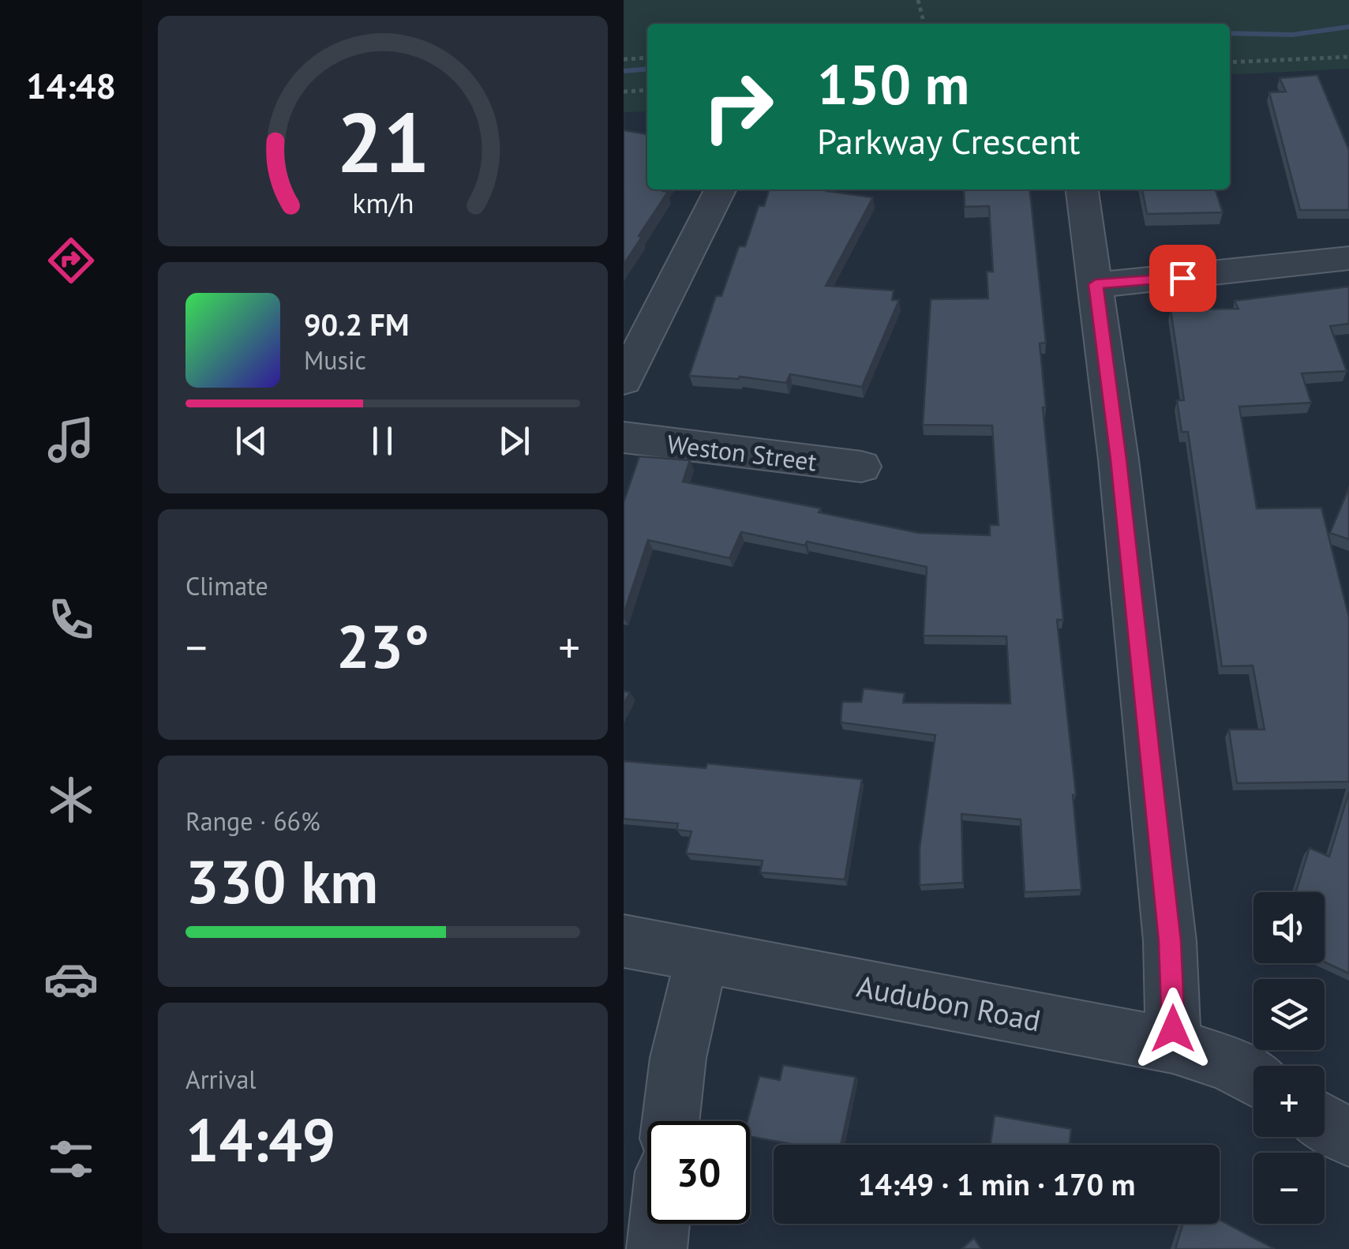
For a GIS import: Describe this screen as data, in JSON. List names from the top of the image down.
{
  "streets": {
    "street": ["Weston Street", "Audubon Road"]
  },
  "page": {
    "tabs": "14:48",
    "turn": ["150 m", "Parkway Crescent"],
    "song": ["90.2 FM", "Music"],
    "tile": [
      "Climate",
      ["Range · 66%", "330 km"],
      ["Arrival", "14:49"]
    ],
    "heat": ["−", "23°", "+"],
    "map_buttons": ["+", "−"],
    "limit": "30",
    "trip": "14:49 · 1 min · 170 m",
    "gauge": ["21", "km/h"]
  }
}
